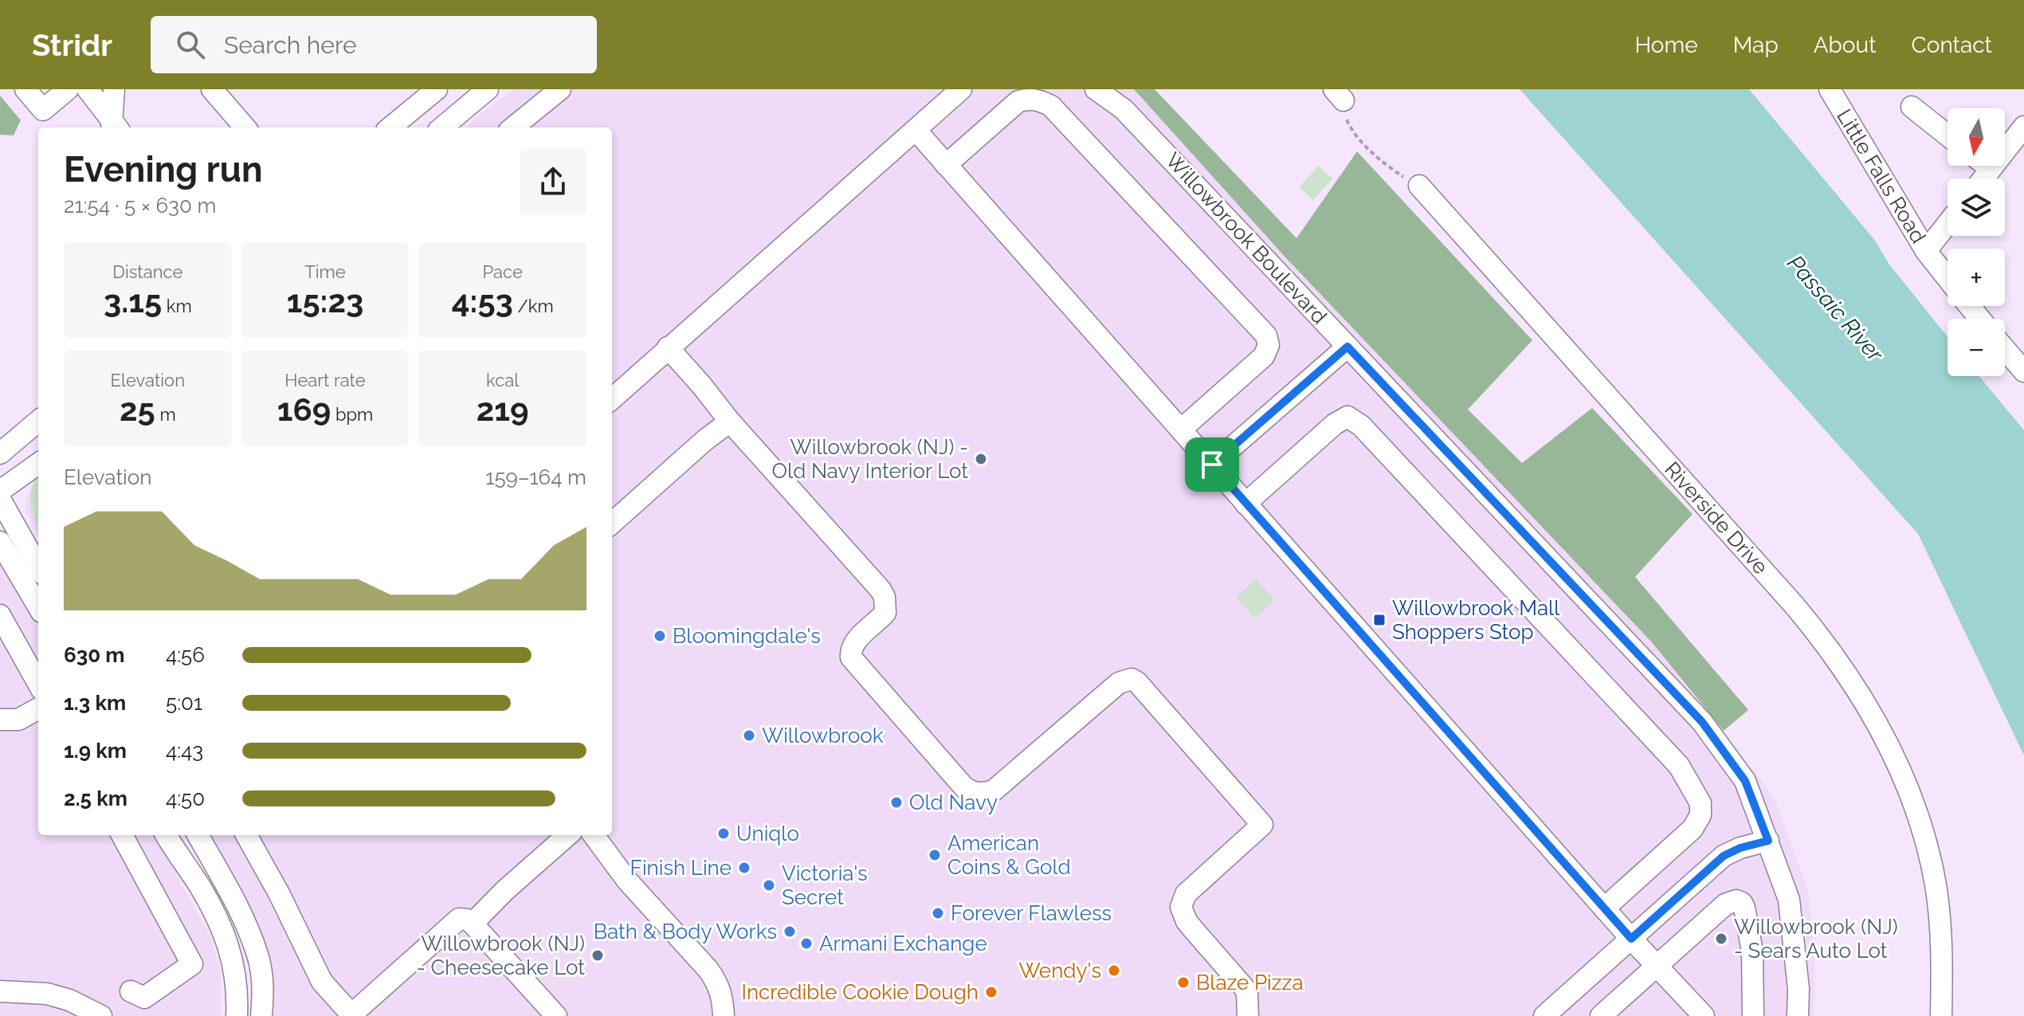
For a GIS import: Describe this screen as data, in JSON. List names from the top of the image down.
{
  "streets": {
    "street": ["Little Falls Road", "Willowbrook Boulevard", "Riverside Drive"]
  },
  "water": ["Passaic River"],
  "places": {
    "other": [
      "Willowbrook (NJ) - Old Navy Interior Lot",
      "Bloomingdale's",
      "Willowbrook",
      "Old Navy",
      "Uniqlo",
      "American Coins & Gold",
      "Finish Line",
      "Victoria's Secret",
      "Forever Flawless",
      "Bath & Body Works",
      "Willowbrook (NJ) - Sears Auto Lot",
      "Armani Exchange",
      "Willowbrook (NJ) - Cheesecake Lot",
      "Wendy's",
      "Blaze Pizza",
      "Incredible Cookie Dough"
    ],
    "transit": ["Willowbrook Mall Shoppers Stop"]
  },
  "north": "bottom",
  "page": {
    "header": "Stridr",
    "search": "Search here",
    "nav": [
      "Home",
      "Map",
      "About",
      "Contact"
    ],
    "map_buttons": ["+", "−"],
    "heading": ["Evening run", "21:54 · 5 × 630 m"],
    "stats": [
      ["Distance", "3.15 km"],
      ["Time", "15:23"],
      ["Pace", "4:53 /km"],
      ["Elevation", "25 m"],
      ["Heart rate", "169 bpm"],
      ["kcal", "219"]
    ],
    "chart": ["Elevation", "159–164 m"],
    "list": [
      {
        "name": "630 m",
        "note": "4:56"
      },
      {
        "name": "1.3 km",
        "note": "5:01"
      },
      {
        "name": "1.9 km",
        "note": "4:43"
      },
      {
        "name": "2.5 km",
        "note": "4:50"
      }
    ]
  }
}
